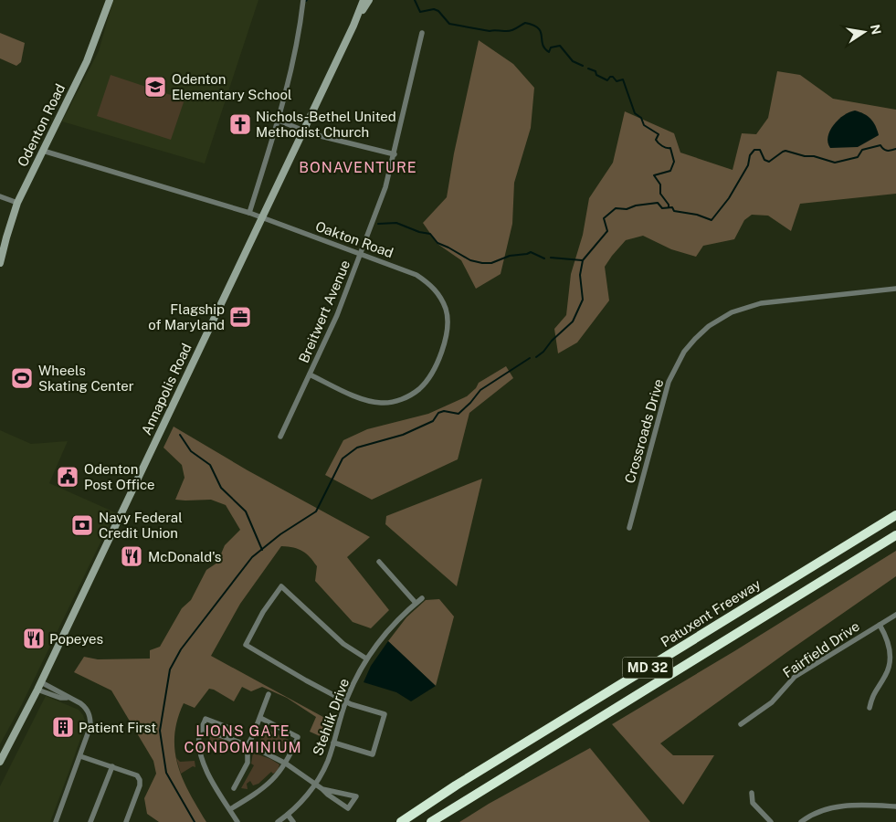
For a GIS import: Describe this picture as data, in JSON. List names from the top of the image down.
{
  "streets": {
    "highway": ["Patuxent Freeway", "MD 32"],
    "main road": ["Odenton Road", "Annapolis Road"],
    "street": [
      "Oakton Road",
      "Breitwert Avenue",
      "Crossroads Drive",
      "Fairfield Drive",
      "Stehlik Drive"
    ]
  },
  "crossings": [
    ["Odenton Road", "Oakton Road"],
    ["Oakton Road", "Breitwert Avenue"],
    ["Oakton Road", "Annapolis Road"]
  ],
  "districts": ["BONAVENTURE", "LIONS GATE CONDOMINIUM"],
  "places": {
    "school or university": ["Odenton Elementary School"],
    "church": ["Nichols-Bethel United Methodist Church"],
    "office": ["Flagship of Maryland"],
    "sports": ["Wheels Skating Center"],
    "public building": ["Odenton Post Office"],
    "bank": ["Navy Federal Credit Union"],
    "restaurant": ["McDonald's", "Popeyes"],
    "building": ["Patient First"]
  },
  "north": "right"
}
